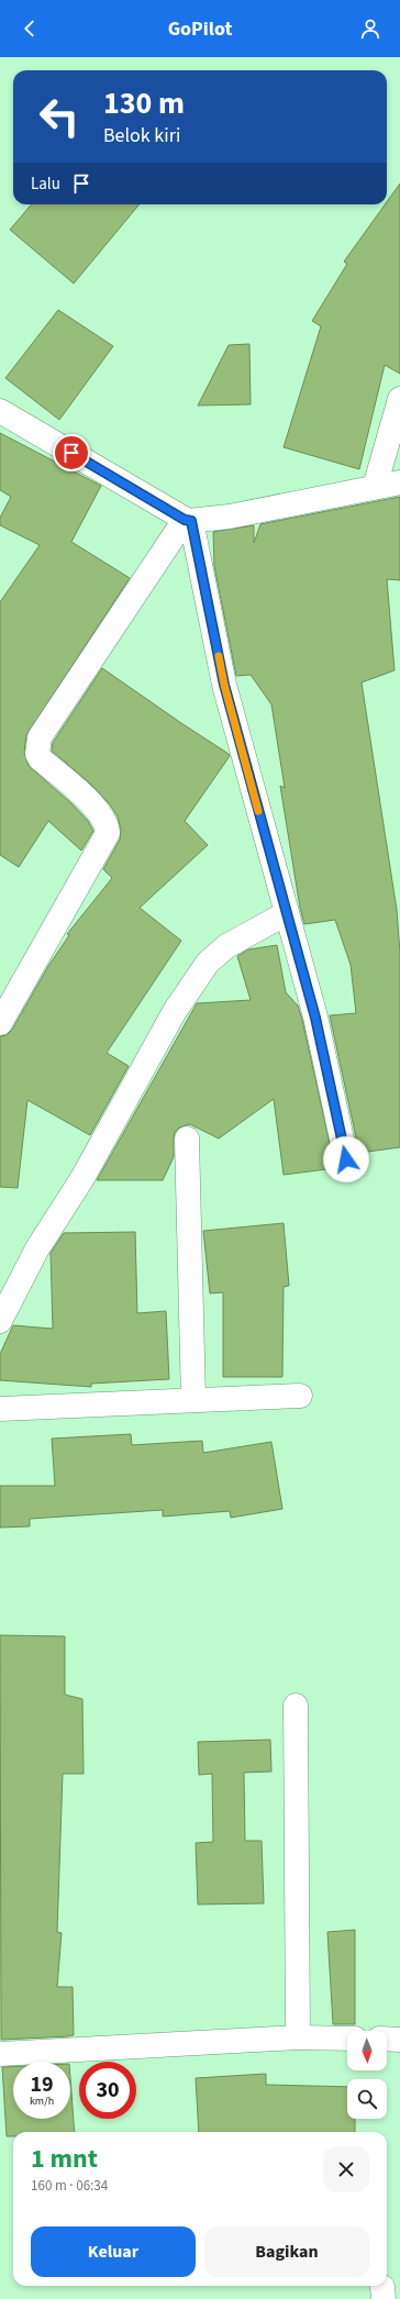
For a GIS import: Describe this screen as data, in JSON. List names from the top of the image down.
{
  "north": "bottom",
  "page": {
    "header": "GoPilot",
    "turn": ["130 m", "Belok kiri"],
    "then": "Lalu",
    "speed": "19 km/h",
    "limit": "30",
    "heading": ["1 mnt", "160 m · 06:34"],
    "buttons": ["Keluar", "Bagikan"]
  }
}
